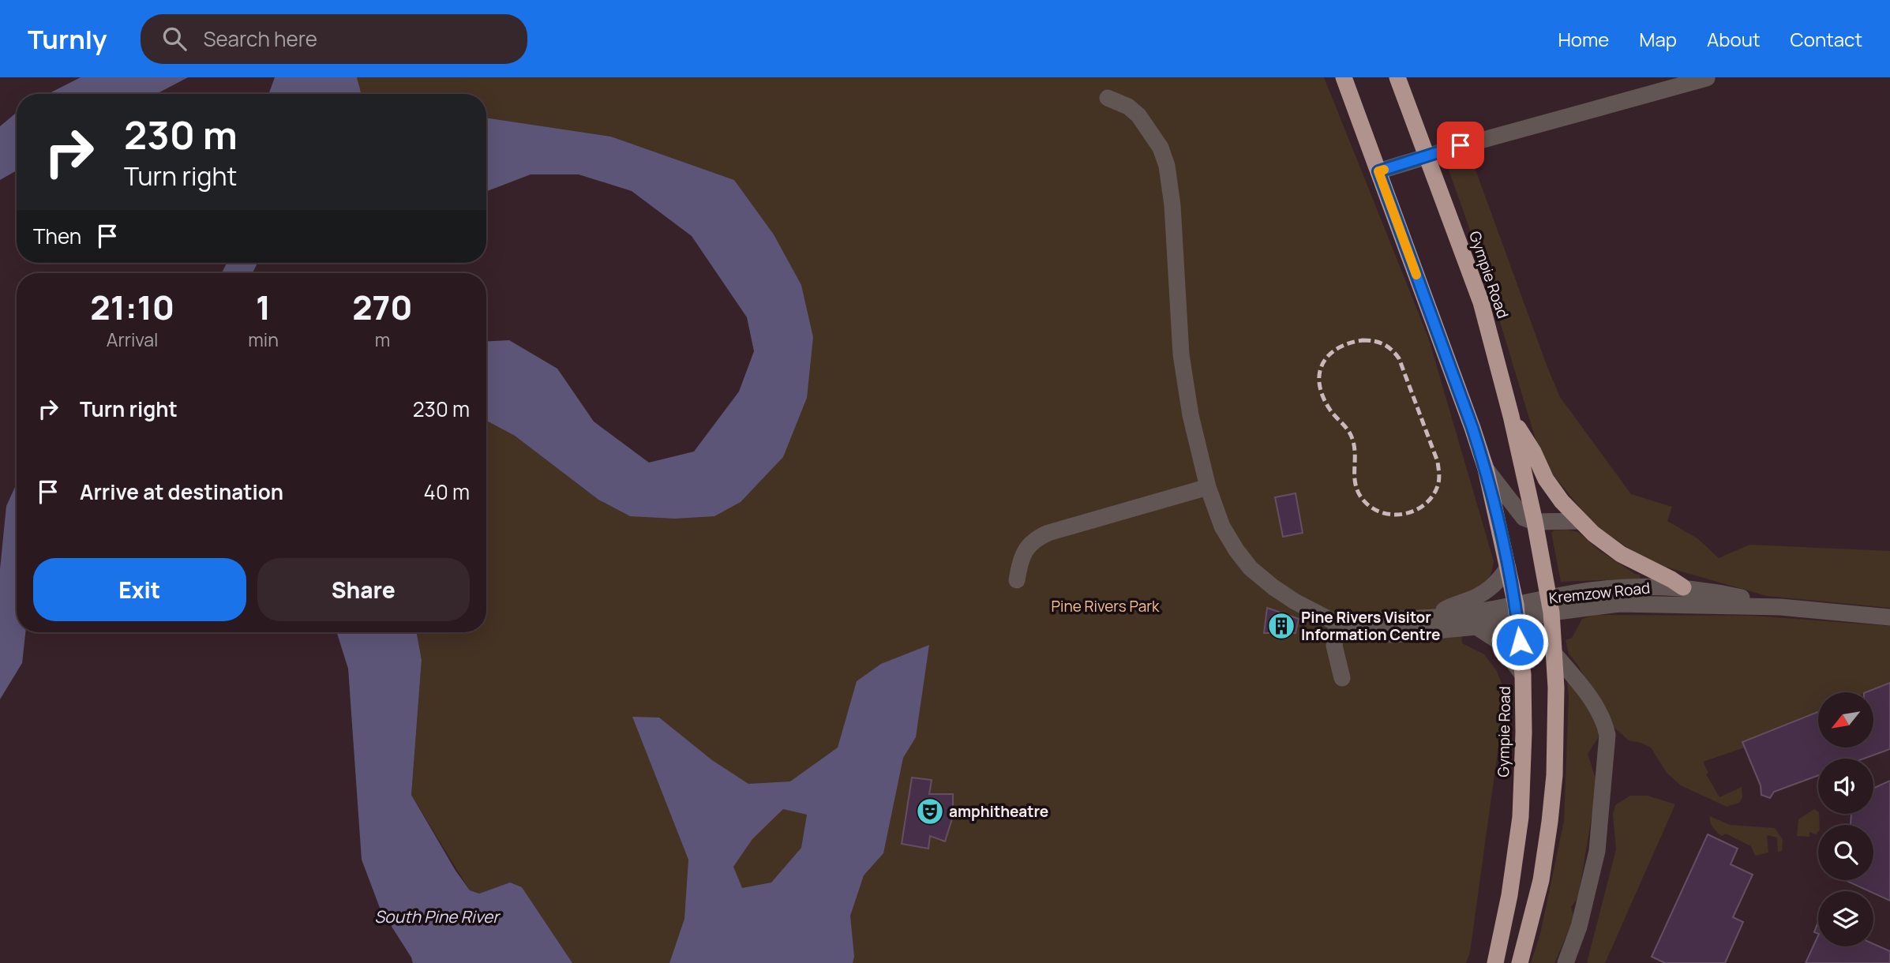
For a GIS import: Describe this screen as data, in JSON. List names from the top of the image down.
{
  "streets": {
    "highway": ["Gympie Road"],
    "street": ["Kremzow Road"]
  },
  "crossings": [
    ["Gympie Road", "Kremzow Road"]
  ],
  "water": ["South Pine River"],
  "parks": ["Pine Rivers Park"],
  "places": {
    "building": ["Pine Rivers Visitor Information Centre"],
    "theatre": ["amphitheatre"]
  },
  "north": "bottom left",
  "page": {
    "header": "Turnly",
    "search": "Search here",
    "nav": [
      "Home",
      "Map",
      "About",
      "Contact"
    ],
    "turn": ["230 m", "Turn right"],
    "then": "Then",
    "eta": [
      "21:10",
      "Arrival",
      "1",
      "min",
      "270",
      "m"
    ],
    "list": [
      {
        "name": "Turn right",
        "value": "230 m"
      },
      {
        "name": "Arrive at destination",
        "value": "40 m"
      }
    ],
    "buttons": ["Exit", "Share"]
  }
}
